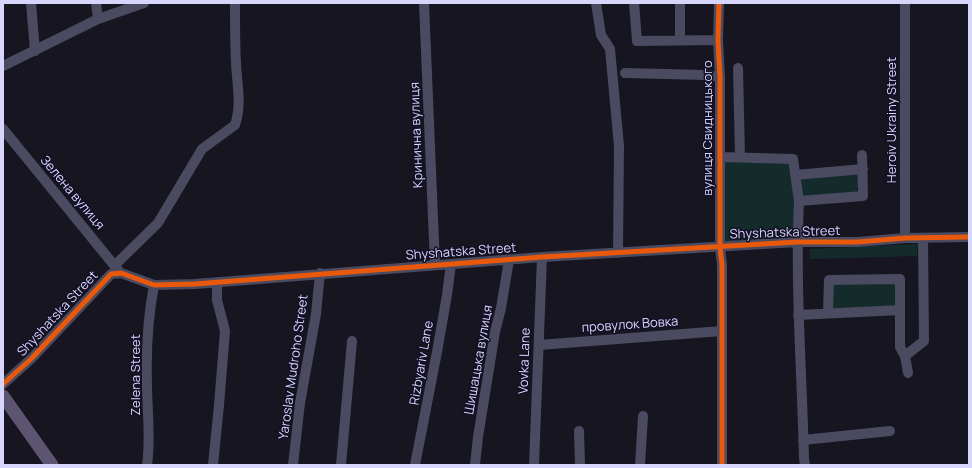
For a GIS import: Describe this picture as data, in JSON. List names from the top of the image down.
{
  "streets": {
    "street": [
      "Heroiv Ukrainy Street",
      "вулиця Свидницького",
      "Кринична вулиця",
      "Зелена вулиця",
      "Shyshatska Street",
      "провулок Вовка",
      "Шишацька вулиця",
      "Vovka Lane",
      "Rizbyariv Lane",
      "Yaroslav Mudroho Street",
      "Zelena Street"
    ]
  },
  "crossings": [
    ["Heroiv Ukrainy Street", "Shyshatska Street"],
    ["вулиця Свидницького", "Shyshatska Street"],
    ["вулиця Свидницького", "провулок Вовка"],
    ["Кринична вулиця", "Shyshatska Street"],
    ["Зелена вулиця", "Shyshatska Street"],
    ["Shyshatska Street", "Шишацька вулиця"],
    ["Shyshatska Street", "Vovka Lane"],
    ["Shyshatska Street", "Rizbyariv Lane"],
    ["Shyshatska Street", "Yaroslav Mudroho Street"],
    ["Shyshatska Street", "Zelena Street"],
    ["провулок Вовка", "Vovka Lane"]
  ]
}
